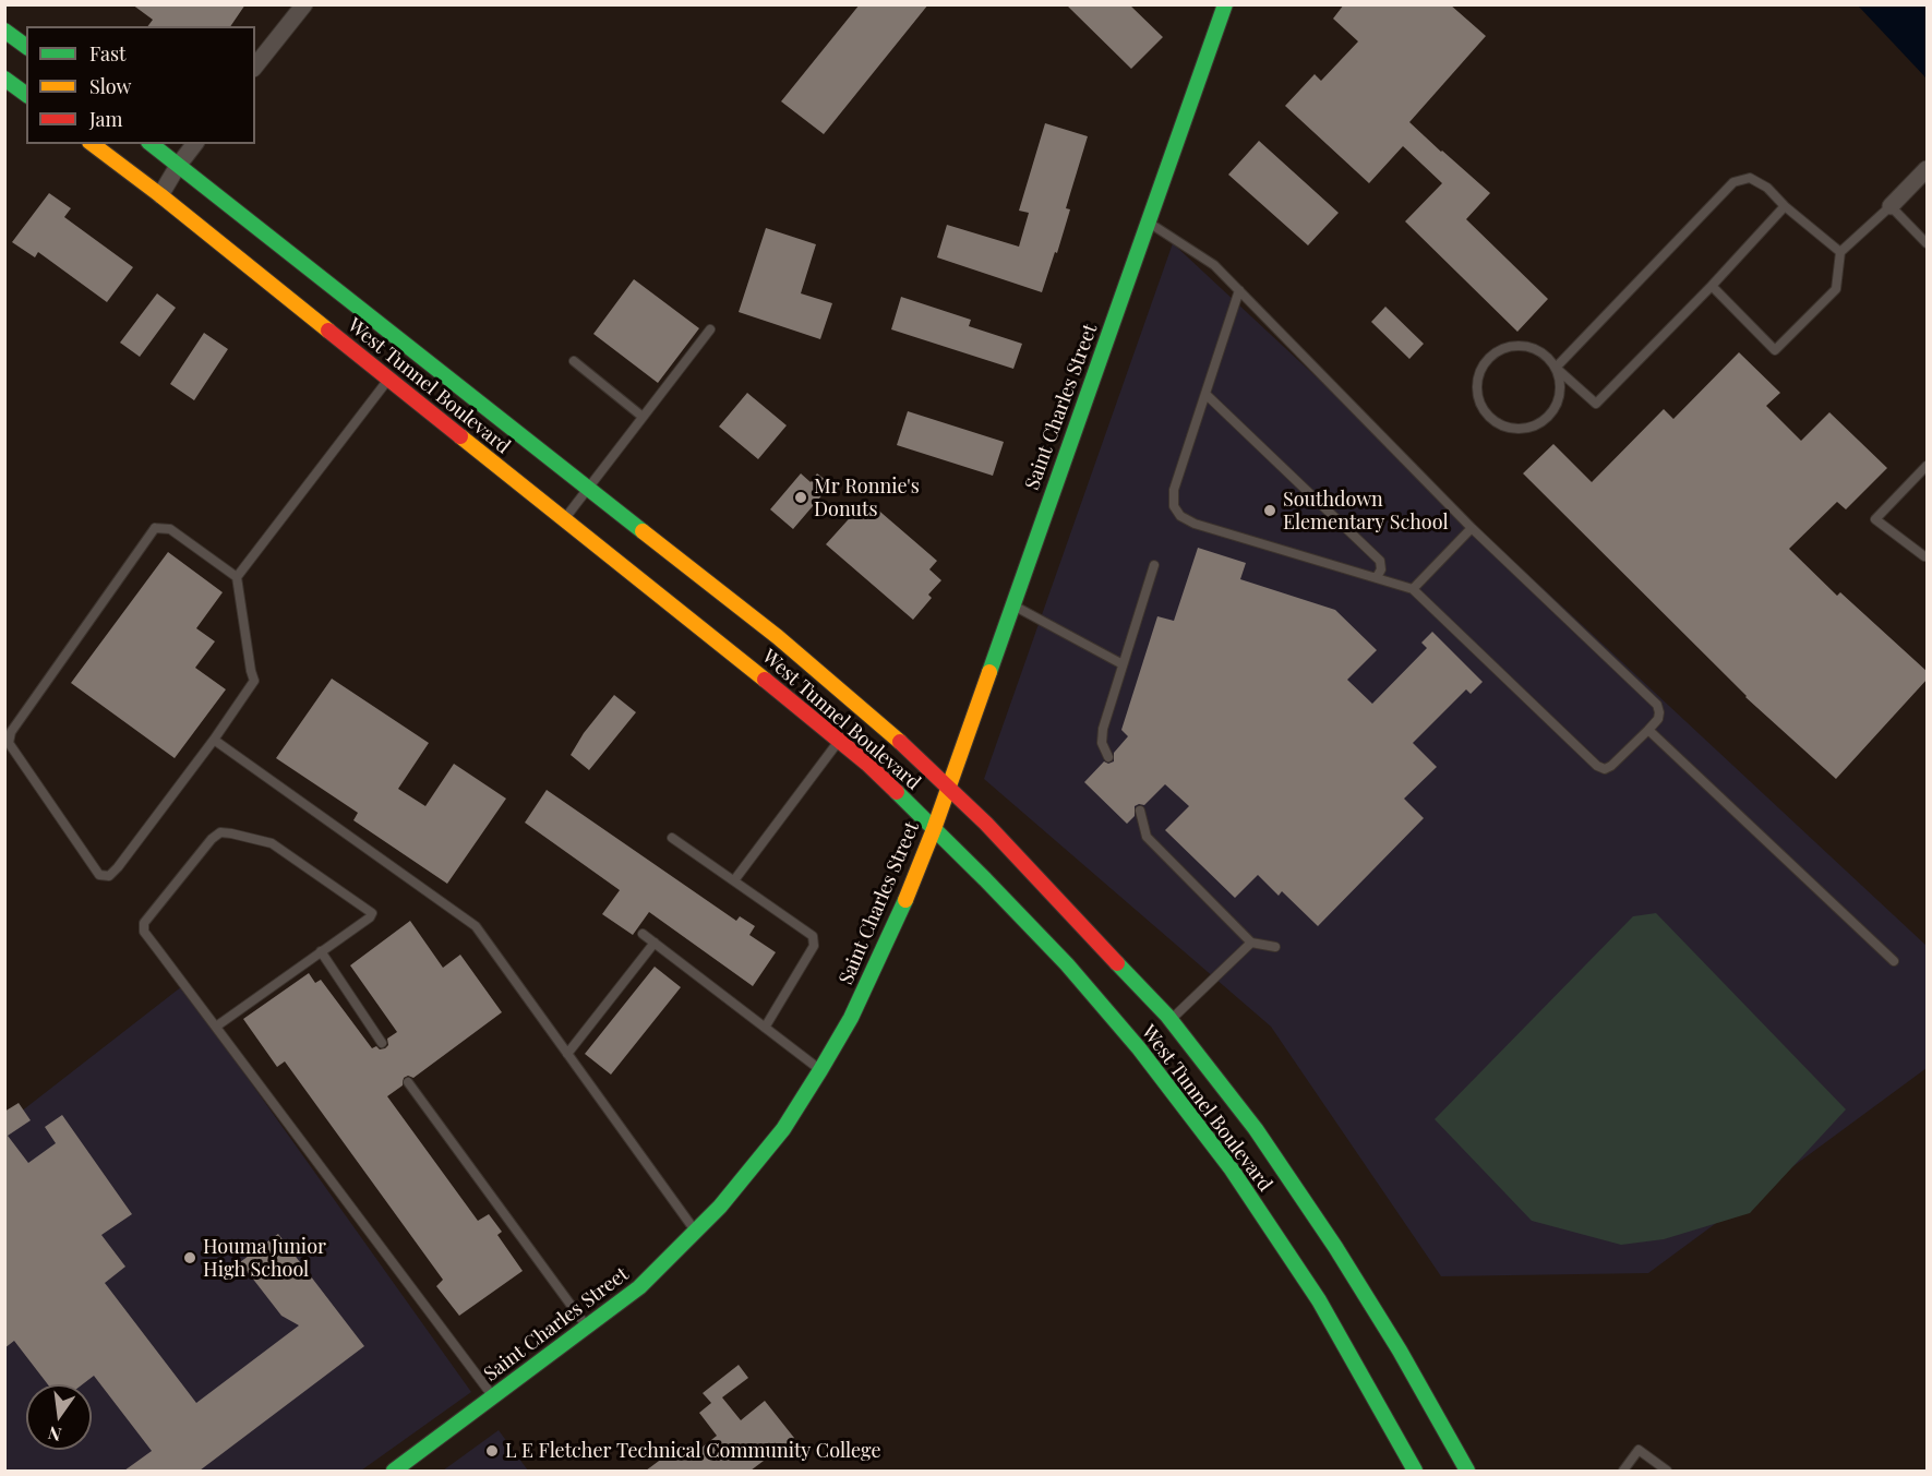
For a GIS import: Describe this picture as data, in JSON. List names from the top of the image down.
{
  "streets": {
    "main road": ["West Tunnel Boulevard", "Saint Charles Street"]
  },
  "crossings": [
    ["West Tunnel Boulevard", "Saint Charles Street"]
  ],
  "places": [
    "Mr Ronnie's Donuts",
    "Southdown Elementary School",
    "Houma Junior High School",
    "L E Fletcher Technical Community College"
  ],
  "legend": ["Fast", "Slow", "Jam"],
  "north": "bottom"
}
